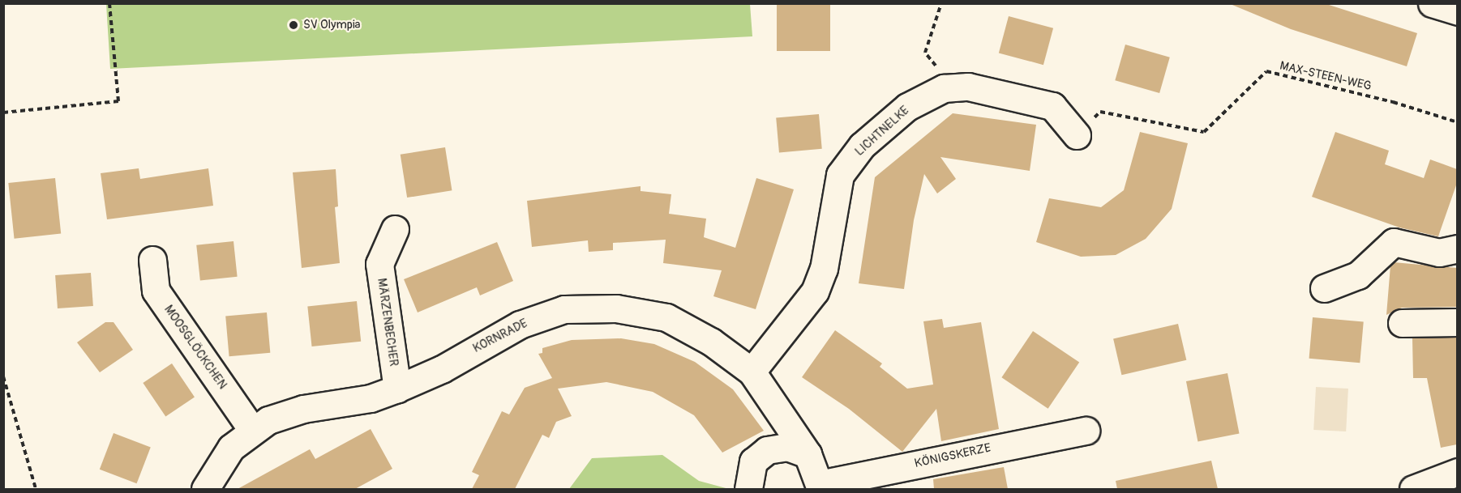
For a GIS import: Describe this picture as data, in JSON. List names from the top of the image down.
{
  "streets": {
    "street": [
      "LICHTNELKE",
      "MÄRZENBECHER",
      "KORNRADE",
      "MOOSGLÖCKCHEN",
      "KÖNIGSKERZE"
    ],
    "path": ["MAX-STEEN-WEG"]
  },
  "crossings": [
    ["MAX-STEEN-WEG", "LICHTNELKE"],
    ["LICHTNELKE", "KORNRADE"],
    ["MÄRZENBECHER", "KORNRADE"],
    ["KORNRADE", "MOOSGLÖCKCHEN"],
    ["KORNRADE", "KÖNIGSKERZE"]
  ],
  "places": ["SV Olympia"]
}
